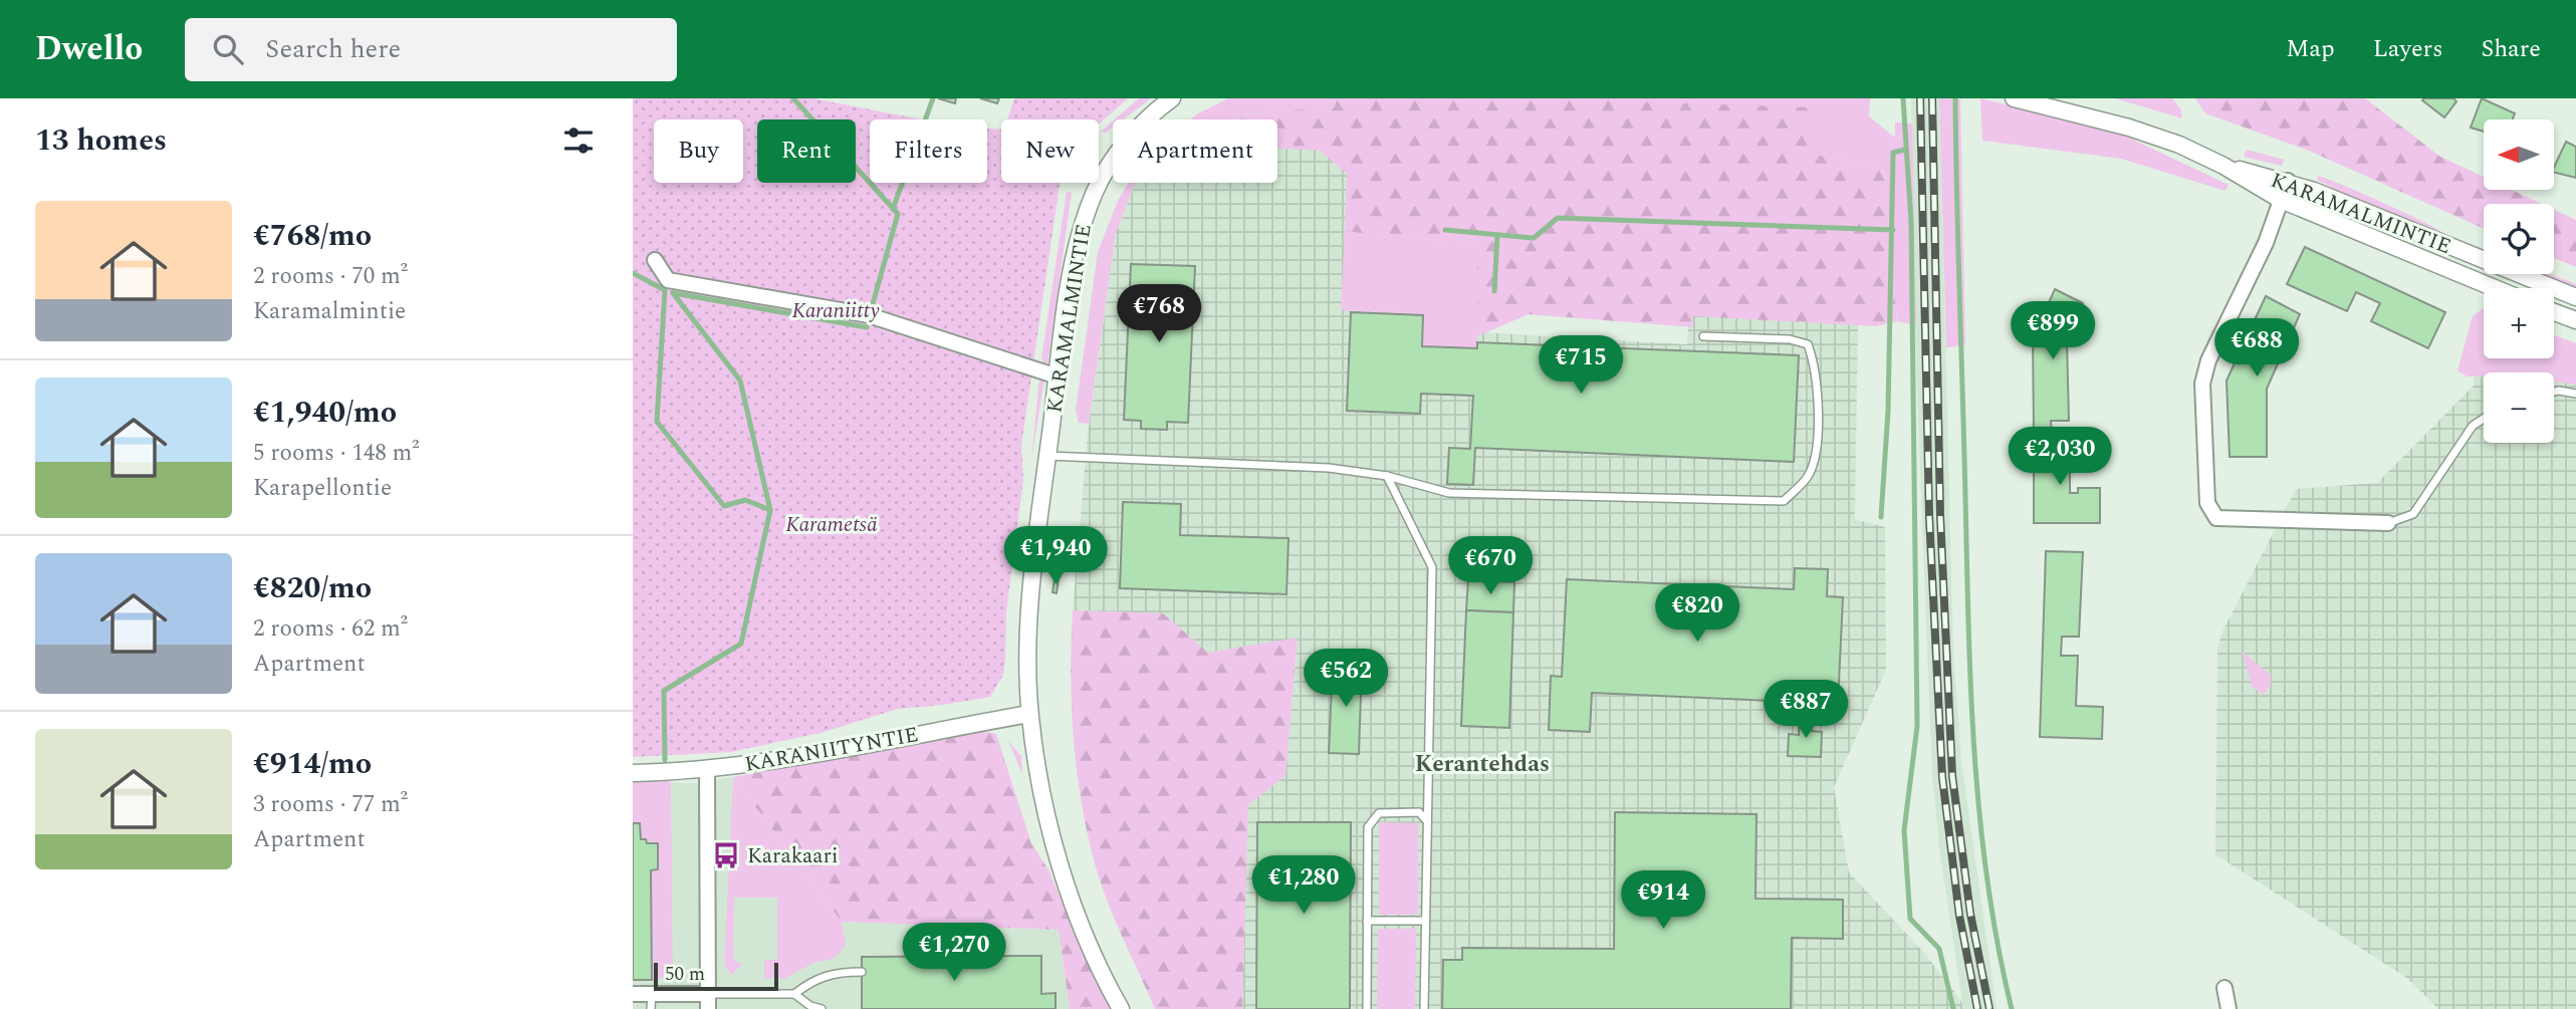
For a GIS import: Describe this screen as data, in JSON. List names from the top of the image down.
{
  "streets": {
    "street": ["KARAMALMINTIE", "KARANIITYNTIE"]
  },
  "crossings": [
    ["KARAMALMINTIE", "KARANIITYNTIE"]
  ],
  "districts": ["Kerantehdas"],
  "parks": ["Karaniitty", "Karametsä"],
  "places": {
    "bus stop": ["Karakaari"]
  },
  "scale_bar": "50 m",
  "north": "left",
  "page": {
    "header": "Dwello",
    "search": "Search here",
    "nav": ["Map", "Layers", "Share"],
    "heading": "13 homes",
    "map_buttons": ["+", "−"],
    "chip": [
      "Buy",
      "Rent",
      "Filters",
      "New",
      "Apartment"
    ],
    "list": [
      {
        "name": "€768/mo",
        "note": "2 rooms · 70 m² · Karamalmintie"
      },
      {
        "name": "€1,940/mo",
        "note": "5 rooms · 148 m² · Karapellontie"
      },
      {
        "name": "€820/mo",
        "note": "2 rooms · 62 m² · Apartment"
      },
      {
        "name": "€914/mo",
        "note": "3 rooms · 77 m² · Apartment"
      }
    ],
    "price": [
      "€768",
      "€899",
      "€688",
      "€715",
      "€2,030",
      "€1,940",
      "€670",
      "€820",
      "€562",
      "€887",
      "€1,280",
      "€914",
      "€1,270"
    ],
    "scale": "50 m"
  }
}
